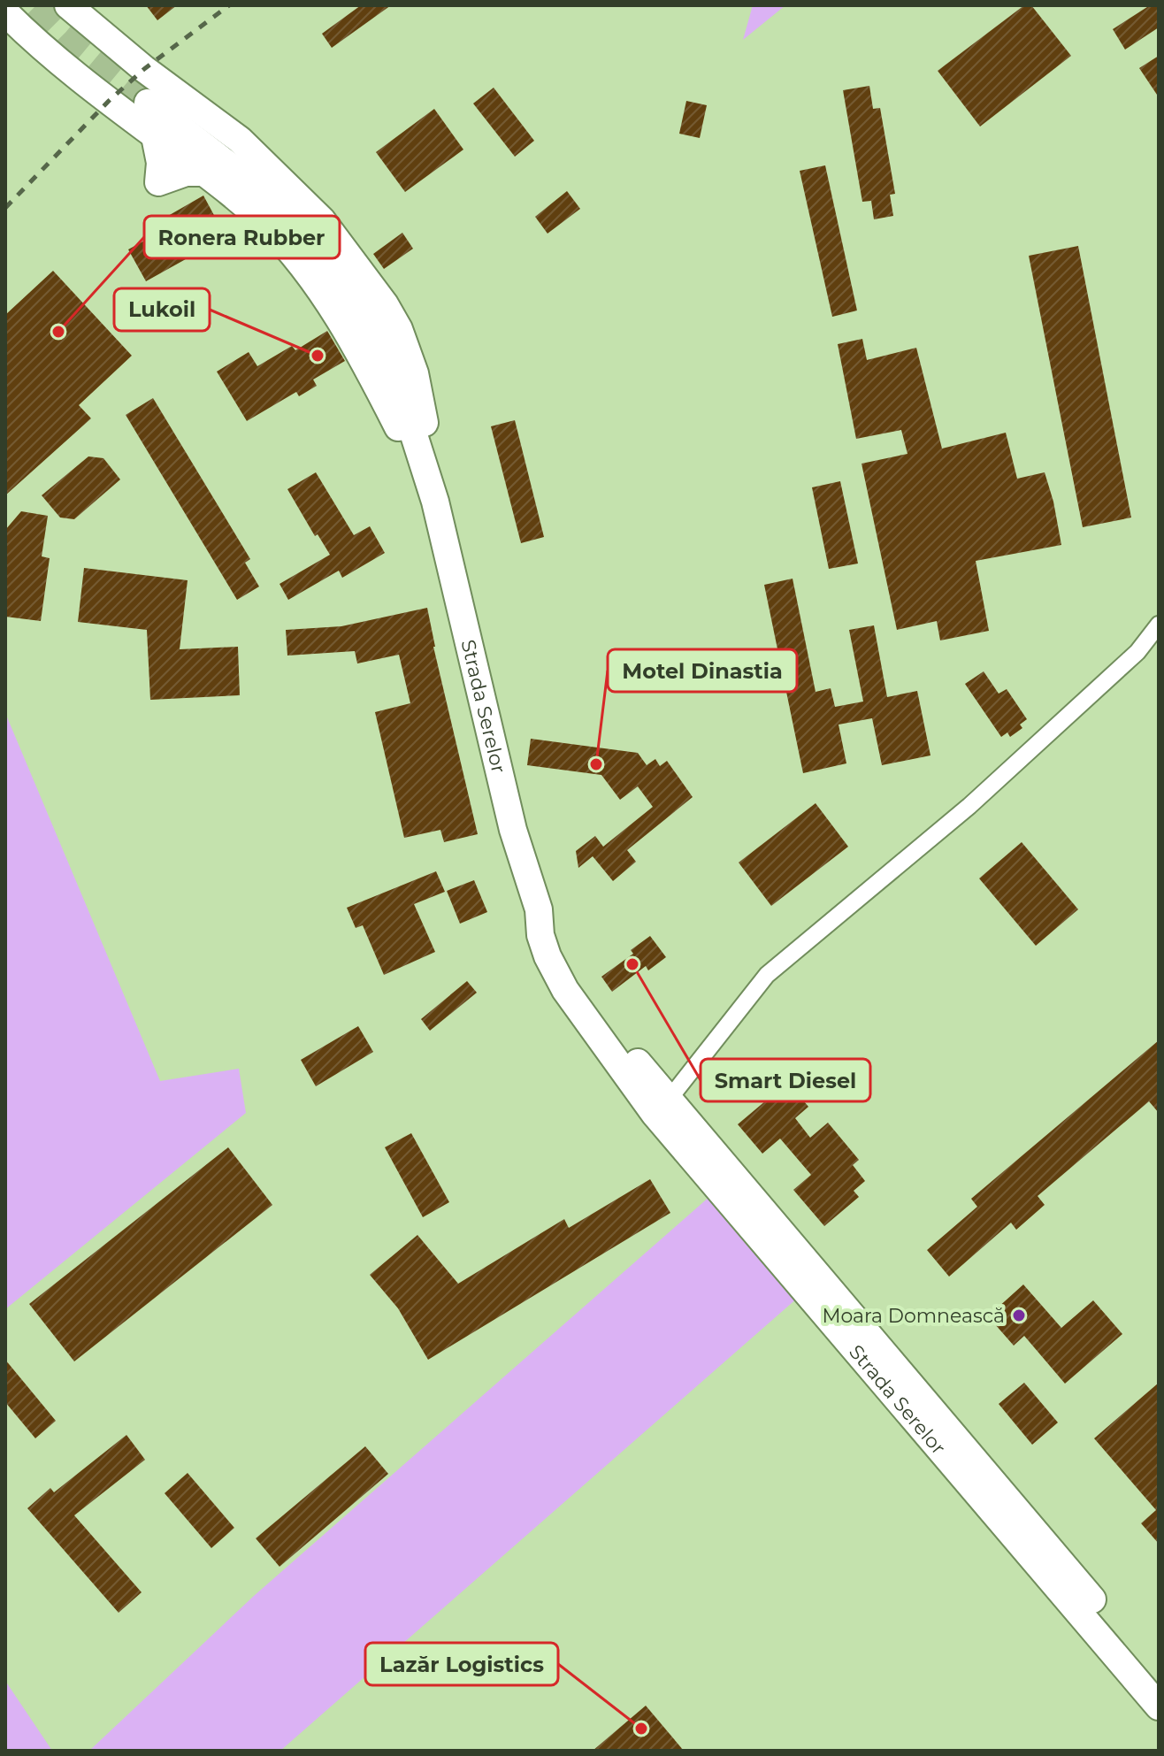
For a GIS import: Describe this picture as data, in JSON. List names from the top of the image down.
{
  "streets": {
    "highway": ["Strada Serelor"]
  },
  "places": [
    "Ronera Rubber",
    "Lukoil",
    "Motel Dinastia",
    "Smart Diesel",
    "Moara Domnească",
    "Lazăr Logistics"
  ]
}
